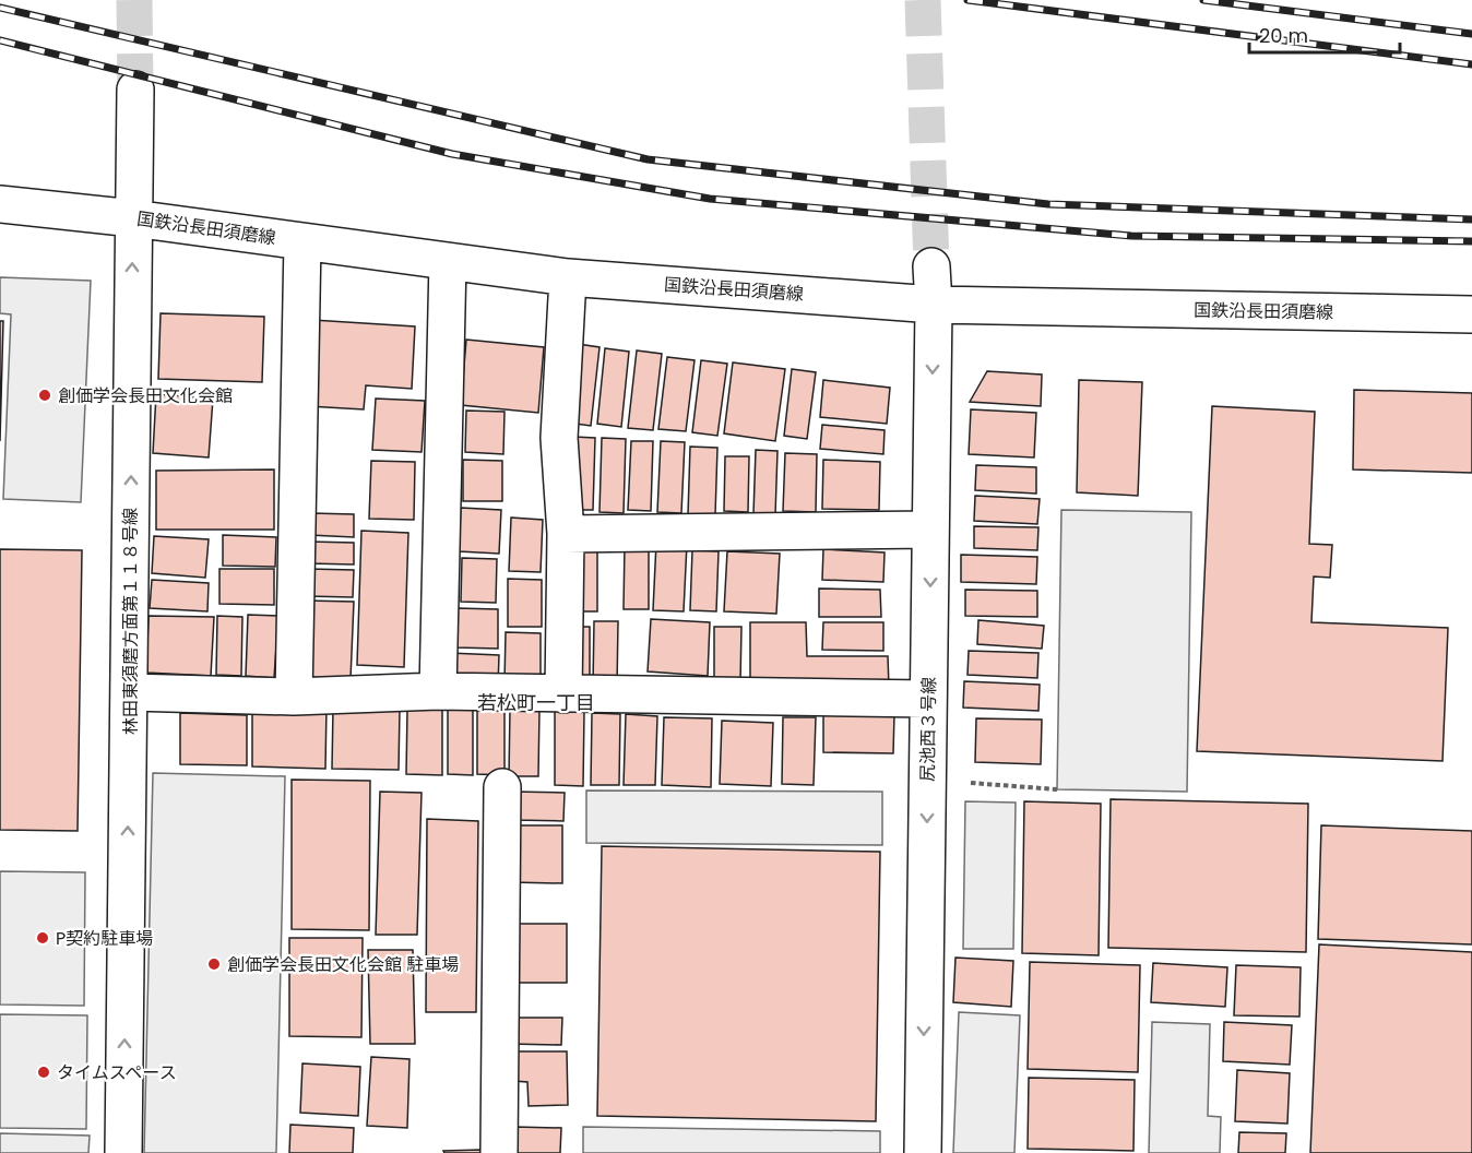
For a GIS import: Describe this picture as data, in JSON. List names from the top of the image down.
{
  "streets": {
    "street": ["国鉄沿長田須磨線", "林田東須磨方面第１１８号線", "尻池西３号線"]
  },
  "crossings": [
    ["国鉄沿長田須磨線", "林田東須磨方面第１１８号線"],
    ["国鉄沿長田須磨線", "尻池西３号線"]
  ],
  "one_way": ["尻池西３号線"],
  "districts": ["若松町一丁目"],
  "places": [
    "創価学会長田文化会館",
    "P契約駐車場",
    "創価学会長田文化会館 駐車場",
    "タイムスペース"
  ],
  "scale_bar": "20 m"
}
